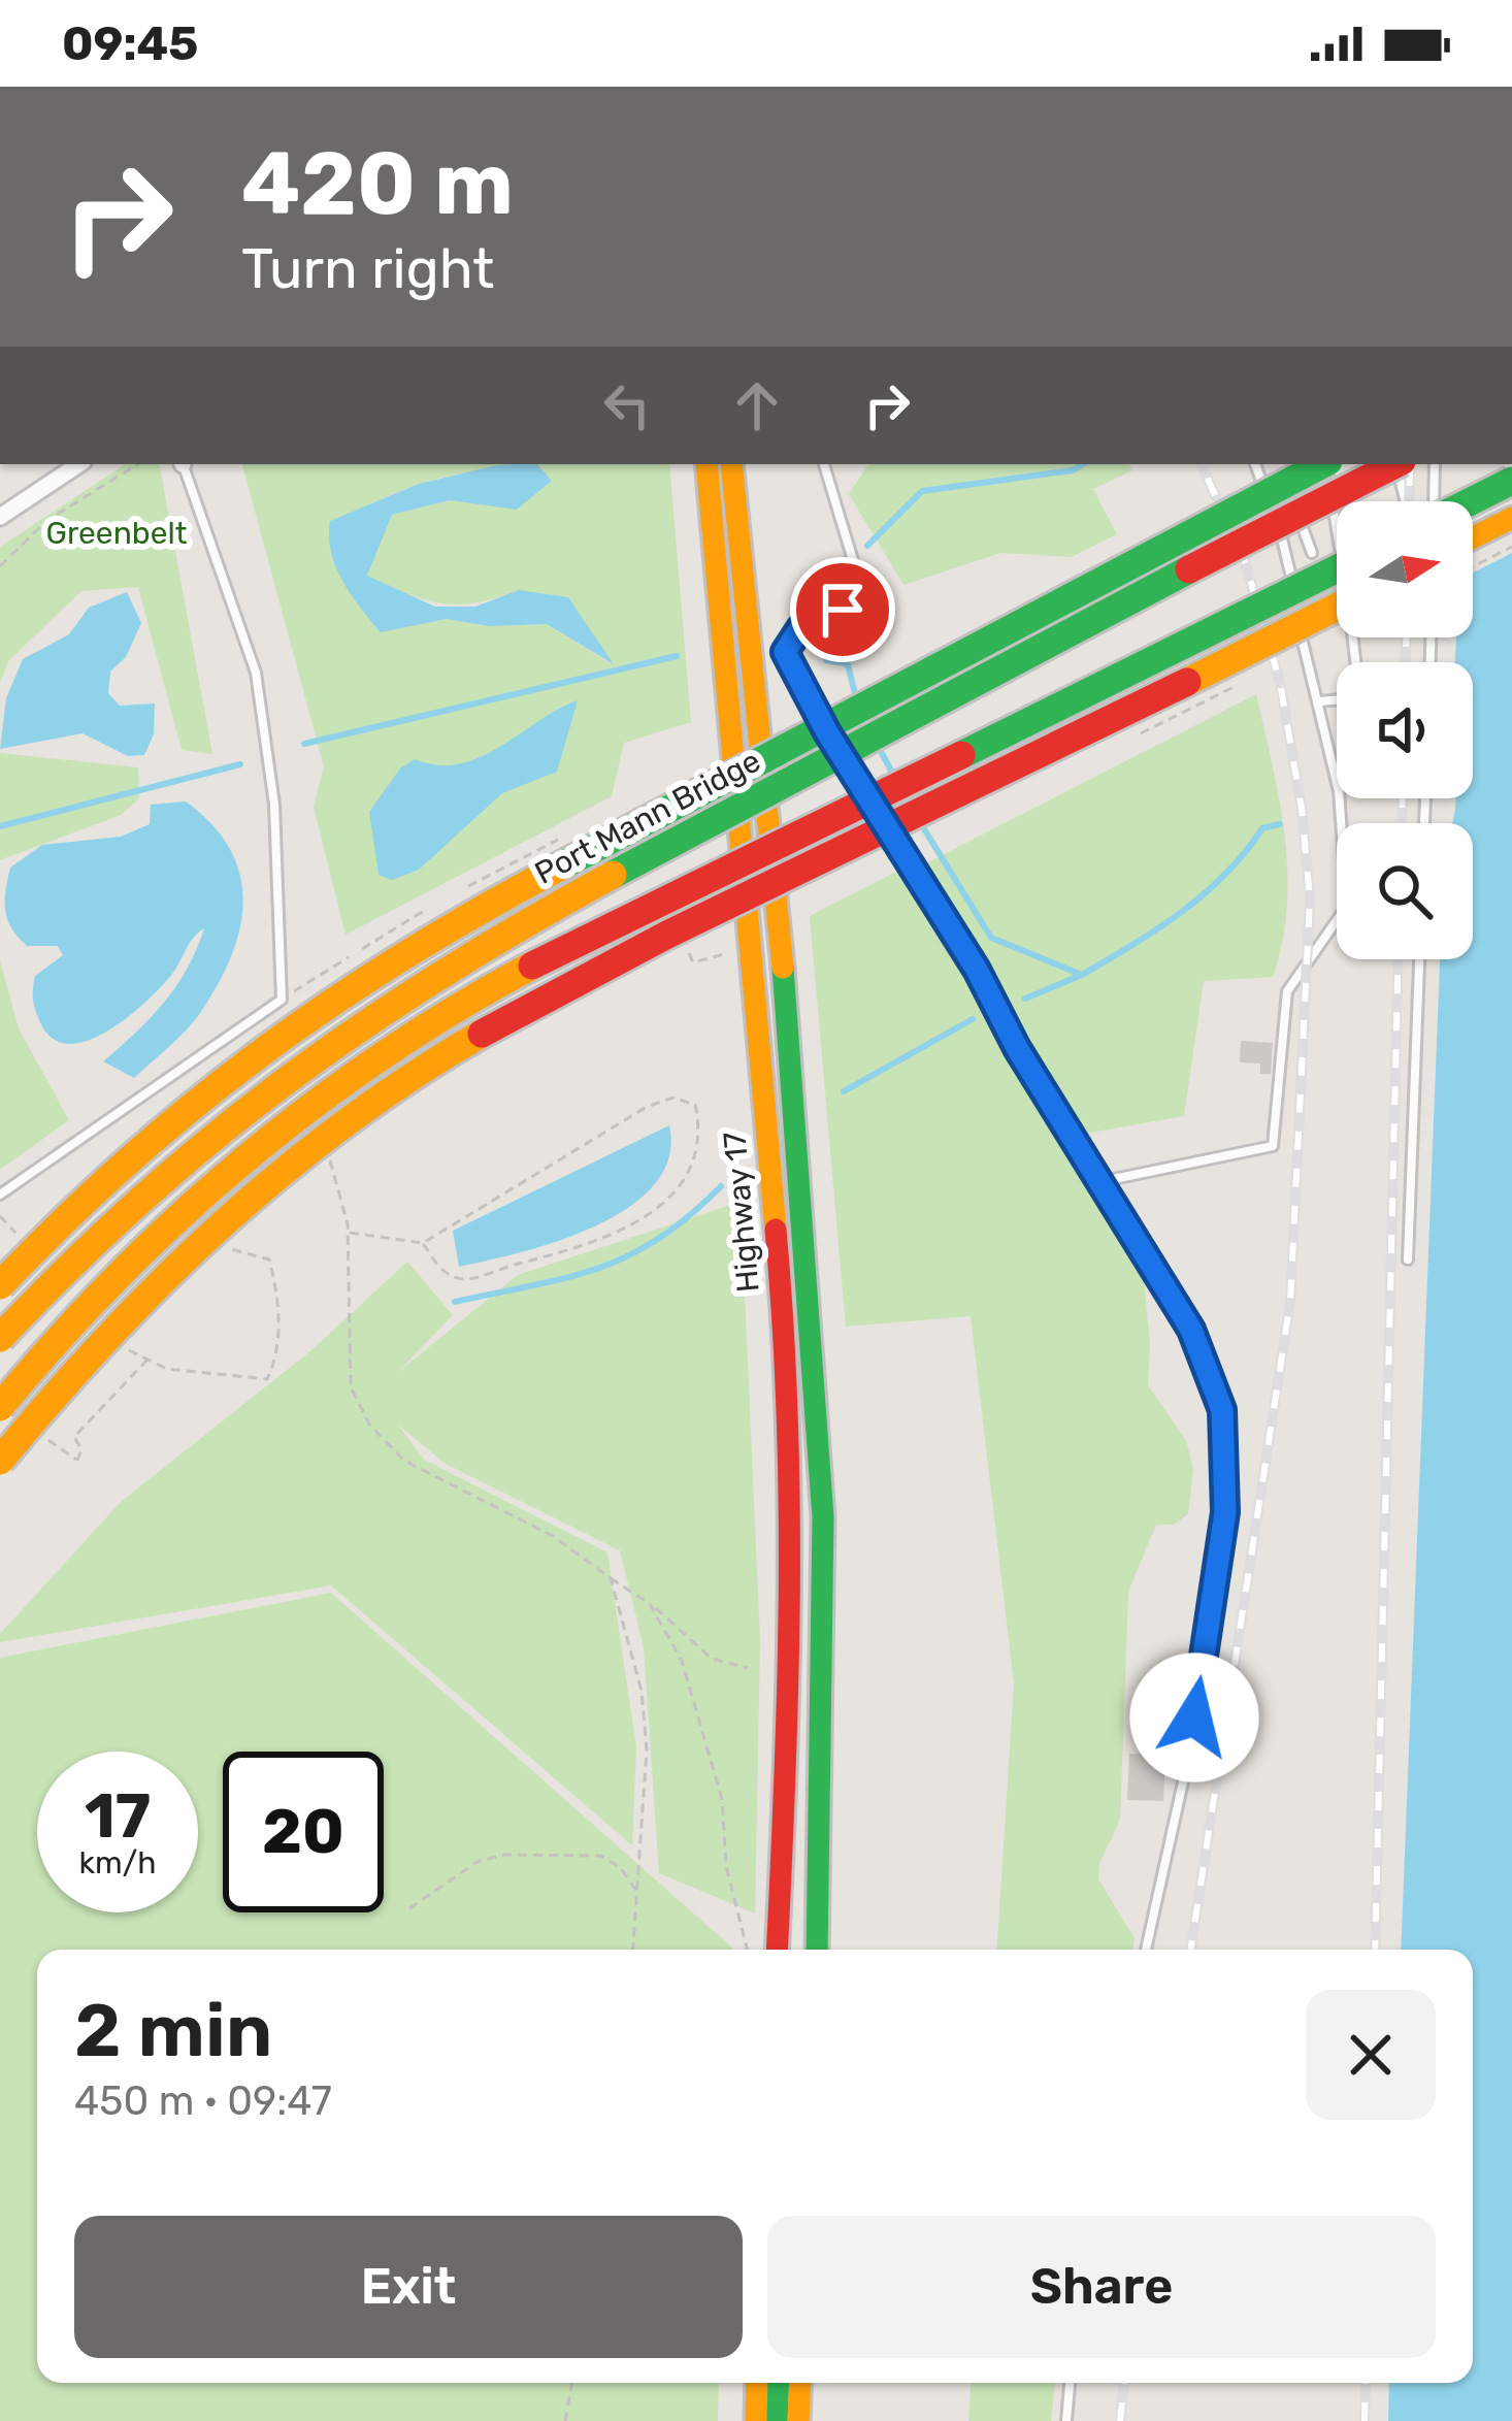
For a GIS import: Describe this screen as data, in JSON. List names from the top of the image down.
{
  "streets": {
    "highway": ["Port Mann Bridge", "Highway 17"]
  },
  "parks": ["Greenbelt"],
  "north": "right",
  "page": {
    "status": "09:45",
    "turn": ["420 m", "Turn right"],
    "speed": "17 km/h",
    "limit": "20",
    "heading": ["2 min", "450 m · 09:47"],
    "buttons": ["Exit", "Share"]
  }
}
